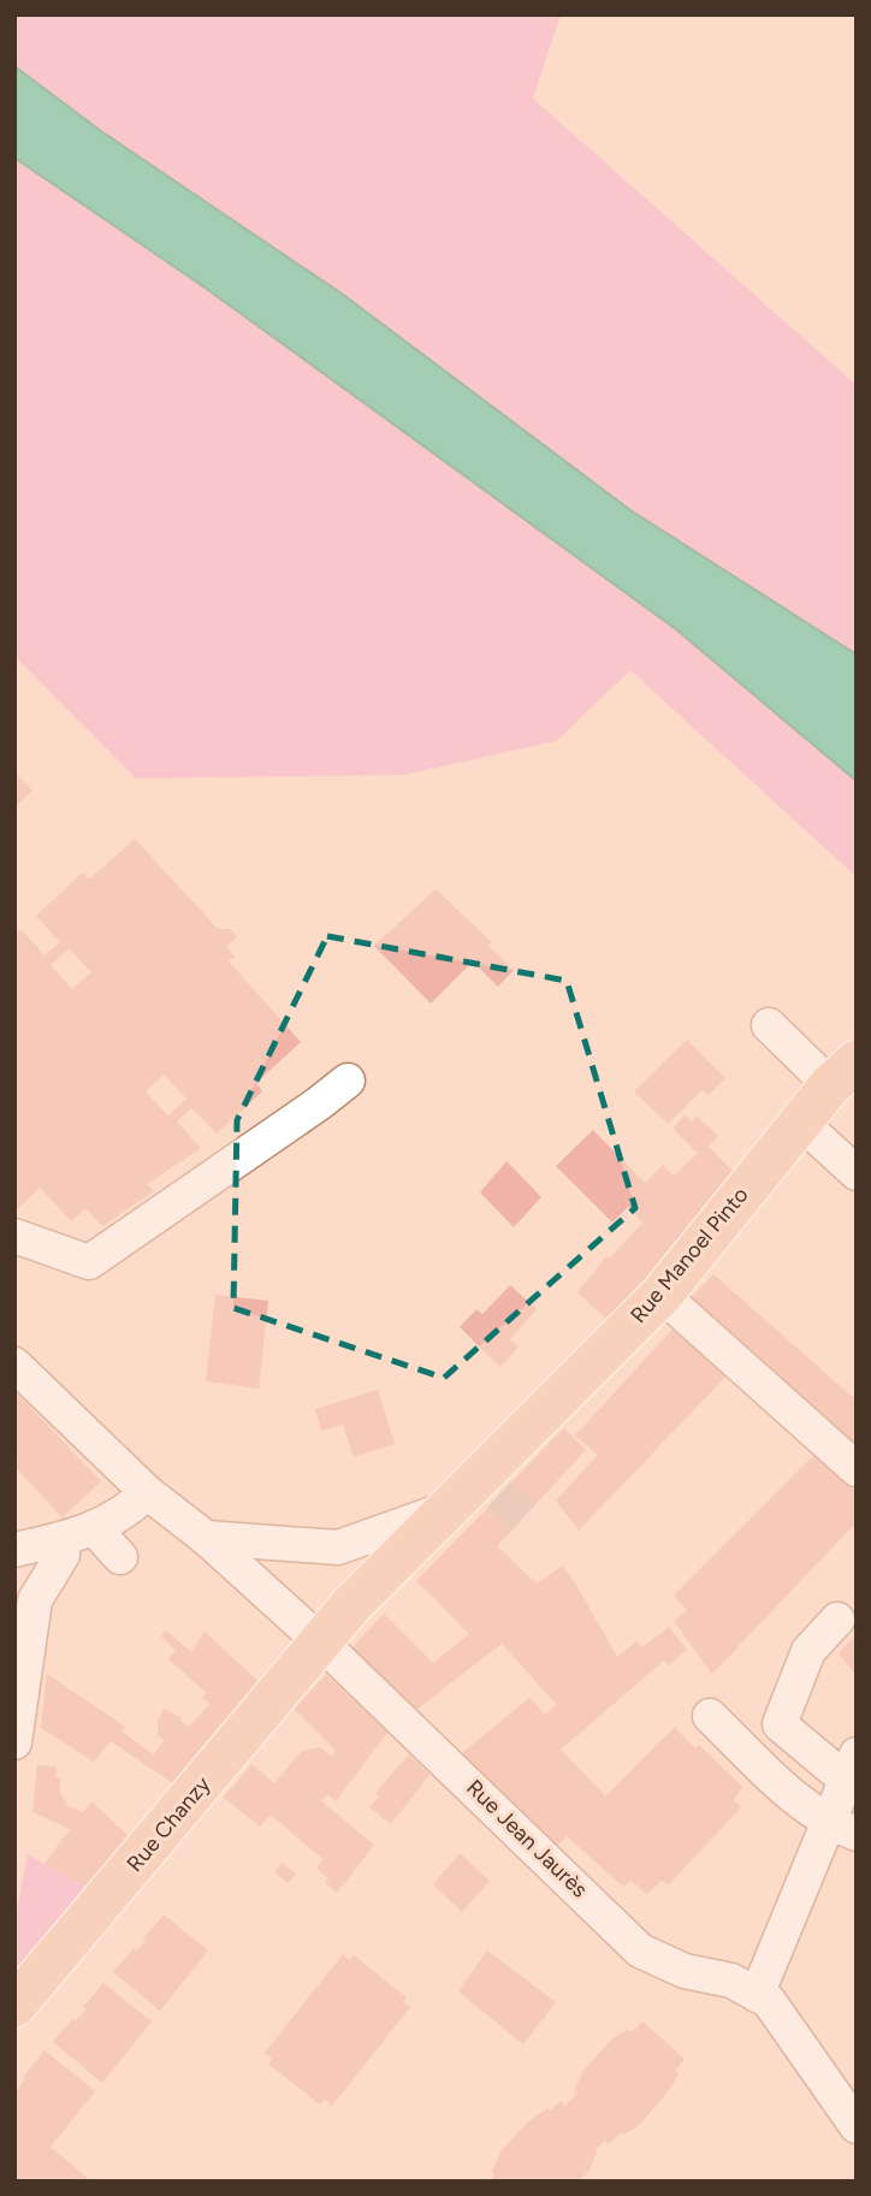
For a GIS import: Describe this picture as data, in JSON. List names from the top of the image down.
{
  "streets": {
    "main road": ["Rue Manoel Pinto", "Rue Chanzy"],
    "street": ["Rue Jean Jaurès"]
  },
  "crossings": [
    ["Rue Manoel Pinto", "Rue Chanzy"],
    ["Rue Manoel Pinto", "Rue Jean Jaurès"],
    ["Rue Chanzy", "Rue Jean Jaurès"]
  ]
}
